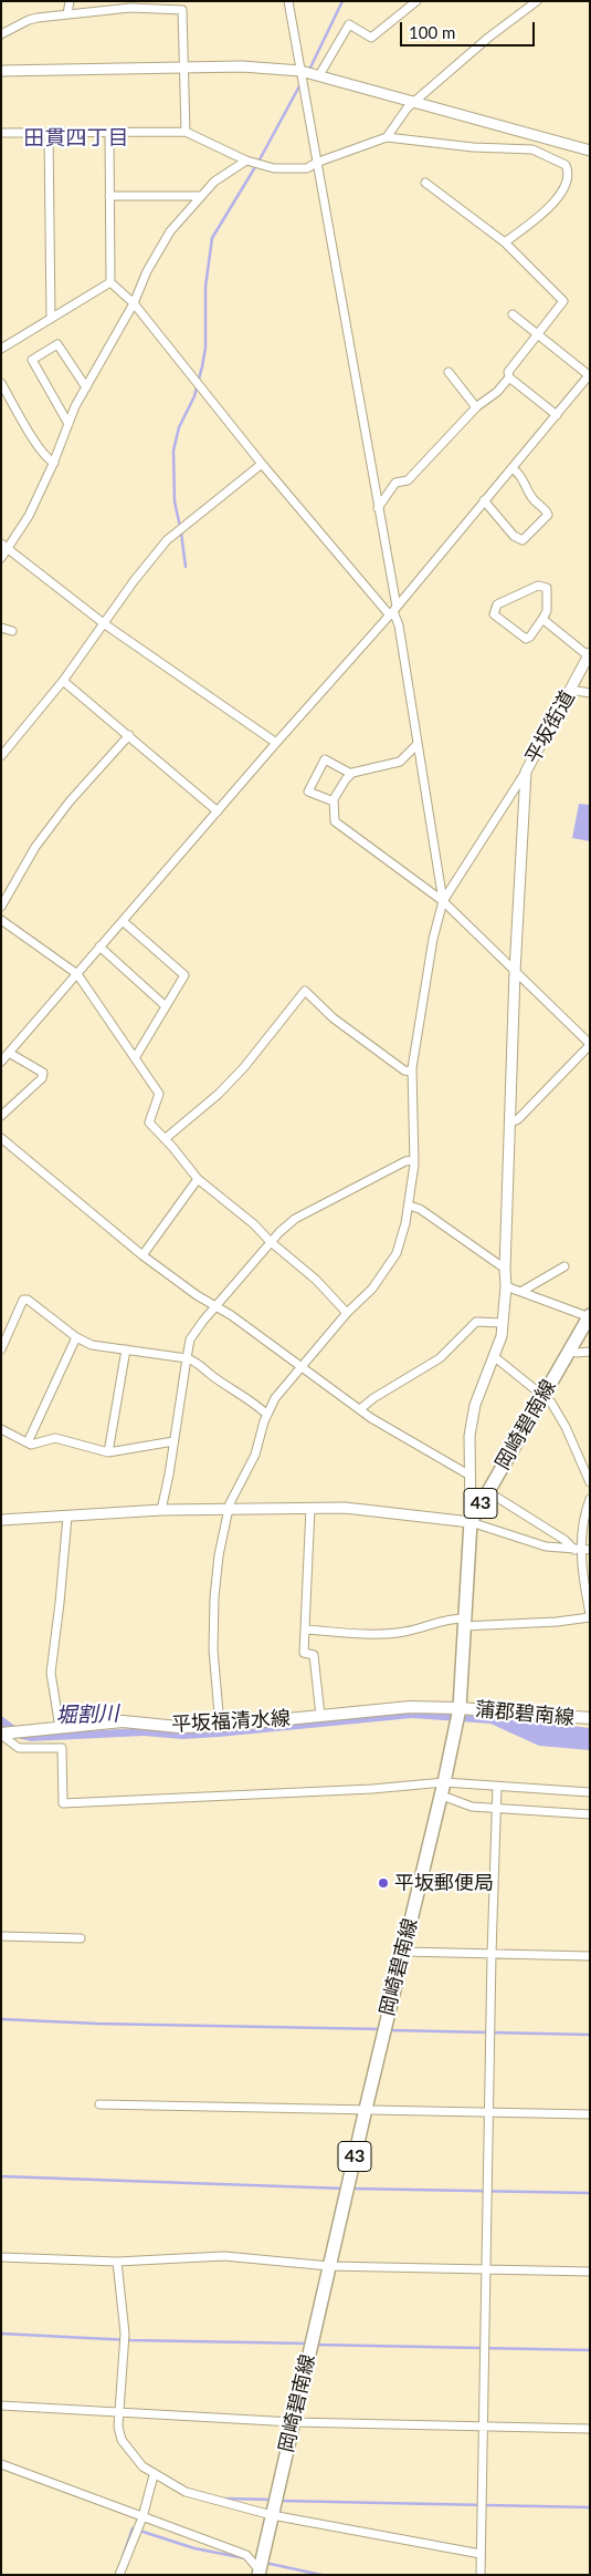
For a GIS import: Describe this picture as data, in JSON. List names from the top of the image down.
{
  "streets": {
    "main road": [
      "岡崎碧南線",
      "43",
      "蒲郡碧南線",
      "平坂福清水線"
    ],
    "street": ["平坂街道"]
  },
  "crossings": [
    ["岡崎碧南線", "蒲郡碧南線"],
    ["岡崎碧南線", "平坂福清水線"],
    ["蒲郡碧南線", "平坂福清水線"]
  ],
  "districts": ["田貫四丁目"],
  "water": ["堀割川"],
  "places": ["平坂郵便局"],
  "scale_bar": "100 m"
}
